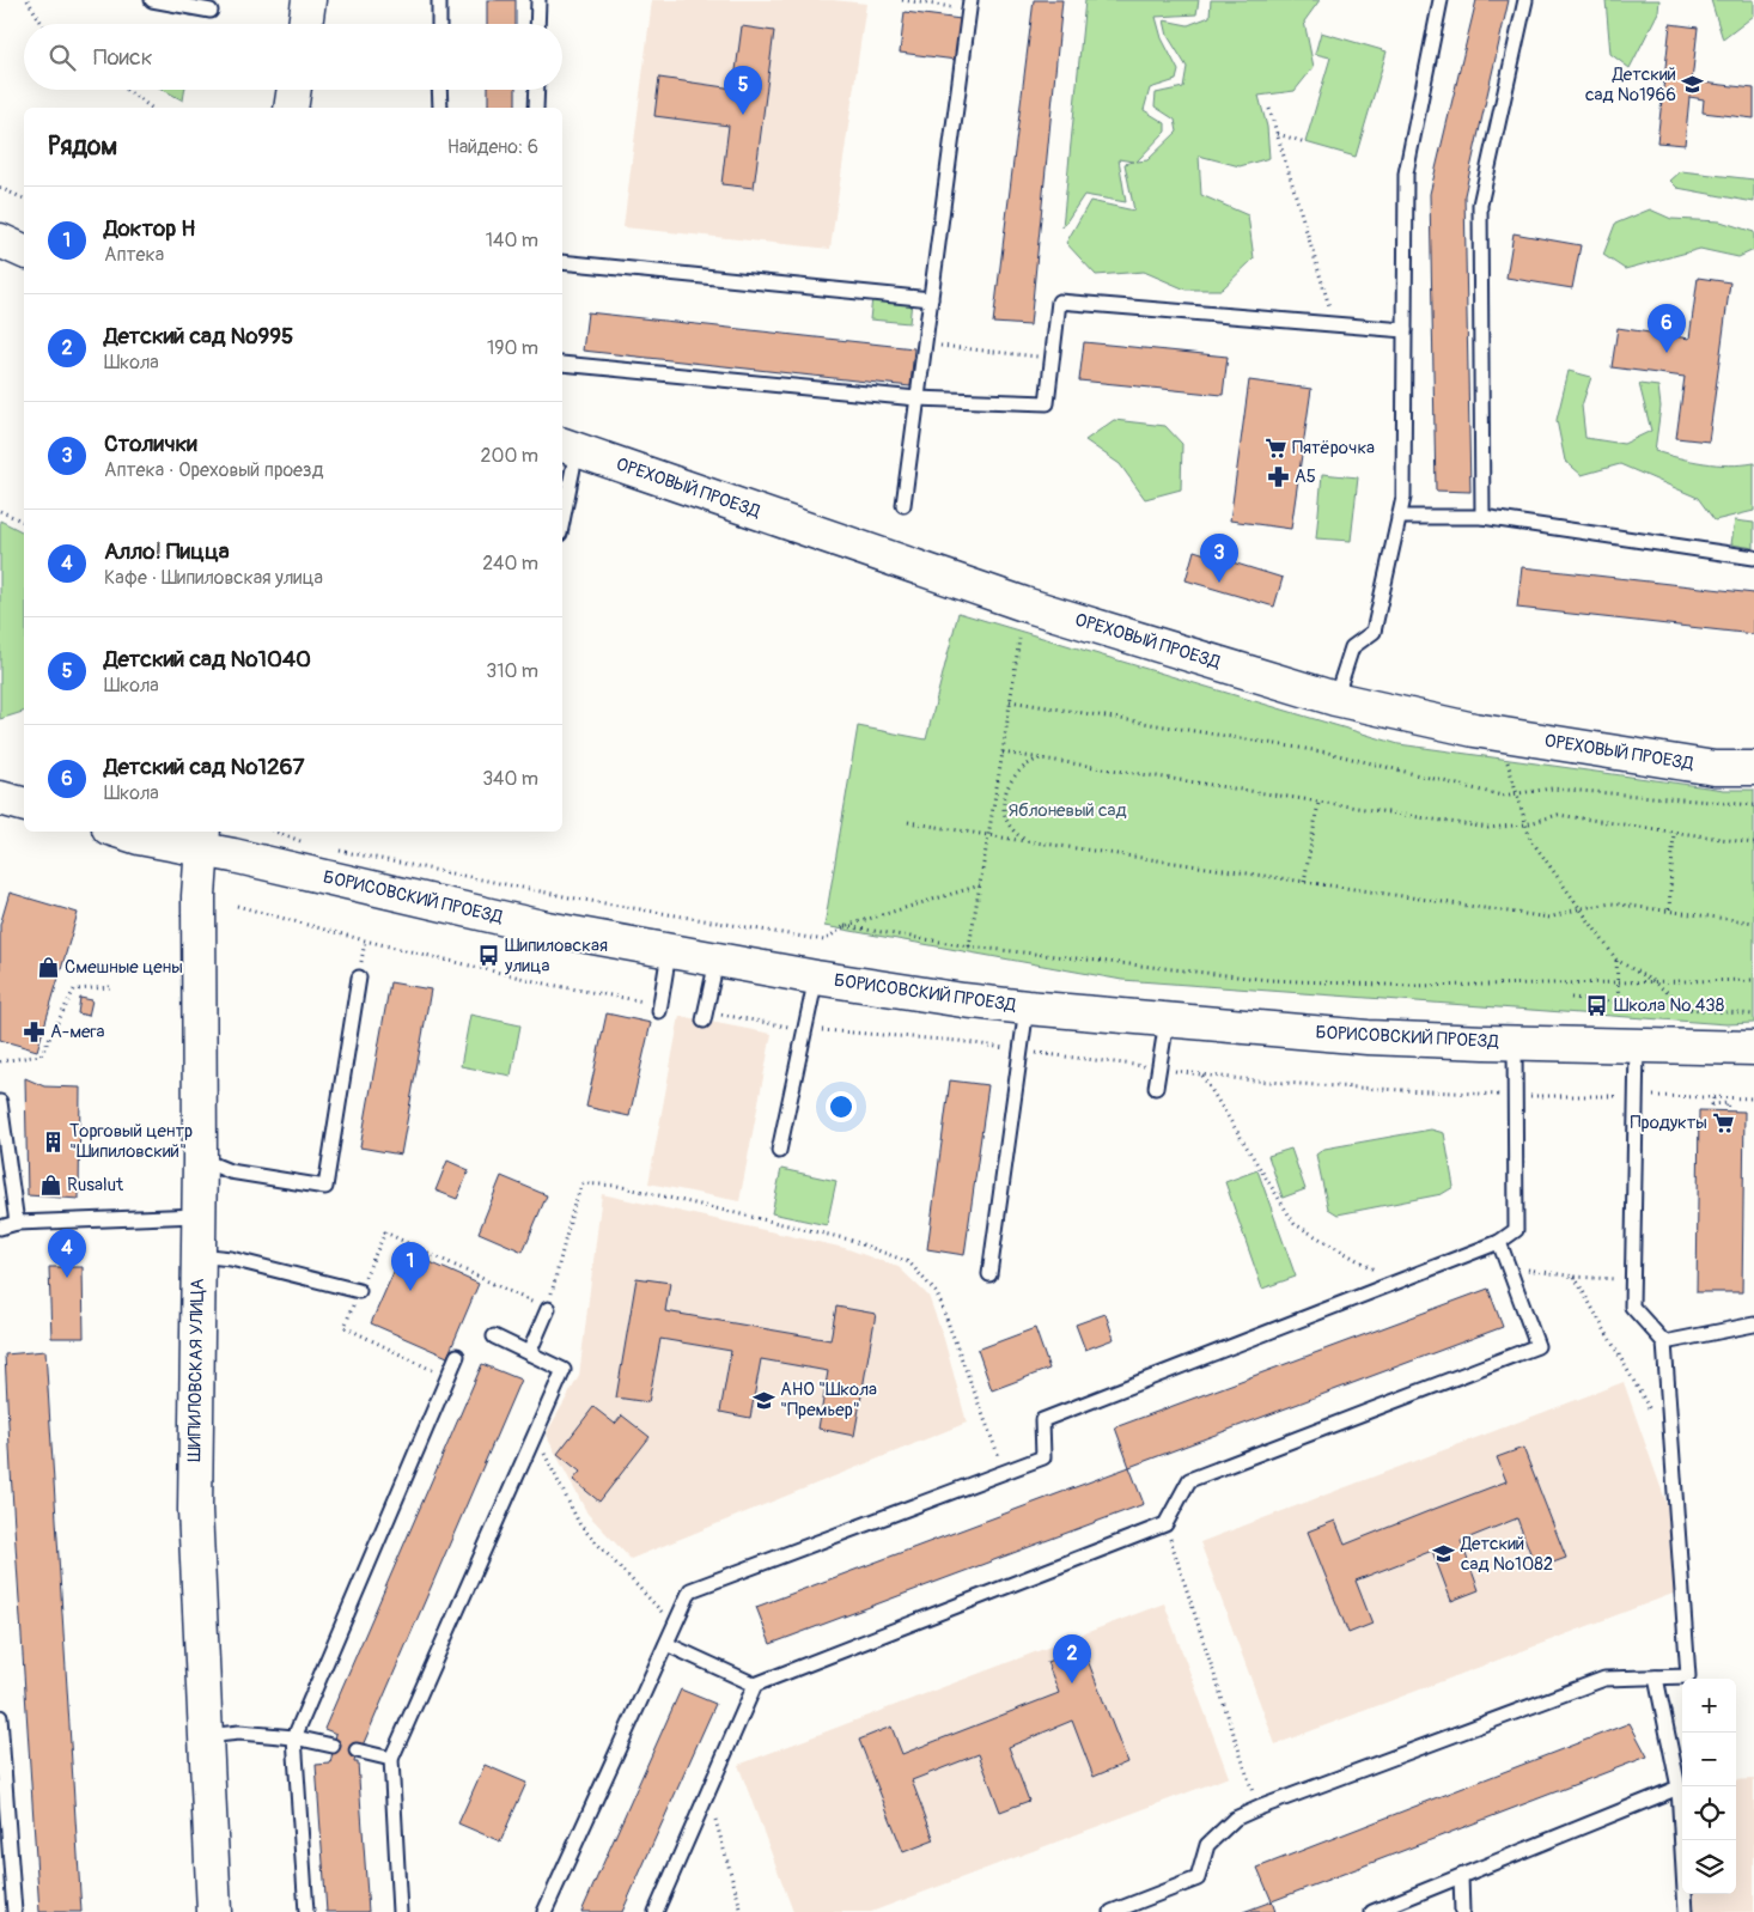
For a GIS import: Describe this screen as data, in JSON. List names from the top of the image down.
{
  "streets": {
    "street": ["ОРЕХОВЫЙ ПРОЕЗД", "БОРИСОВСКИЙ ПРОЕЗД", "ШИПИЛОВСКАЯ УЛИЦА"]
  },
  "crossings": [
    ["БОРИСОВСКИЙ ПРОЕЗД", "ШИПИЛОВСКАЯ УЛИЦА"]
  ],
  "parks": ["Яблоневый сад"],
  "places": {
    "school or university": ["Детский сад №1966", "АНО \"Школа \"Премьер\"", "Детский сад №1082"],
    "supermarket": ["Пятёрочка", "Продукты"],
    "pharmacy": ["А5", "А-мега"],
    "bus stop": ["Шипиловская улица", "Школа № 438"],
    "shop": ["Смешные цены", "Rusalut"],
    "building": ["Торговый центр \"Шипиловский\""]
  },
  "page": {
    "search": "Поиск",
    "pins": [
      "5",
      "6",
      "3",
      "4",
      "1",
      "2"
    ],
    "heading": ["Рядом", "Найдено: 6"],
    "list": [
      {
        "mark": "1",
        "name": "Доктор Н",
        "note": "Аптека",
        "value": "140 m"
      },
      {
        "mark": "2",
        "name": "Детский сад №995",
        "note": "Школа",
        "value": "190 m"
      },
      {
        "mark": "3",
        "name": "Столички",
        "note": "Аптека · Ореховый проезд",
        "value": "200 m"
      },
      {
        "mark": "4",
        "name": "Алло! Пицца",
        "note": "Кафе · Шипиловская улица",
        "value": "240 m"
      },
      {
        "mark": "5",
        "name": "Детский сад №1040",
        "note": "Школа",
        "value": "310 m"
      },
      {
        "mark": "6",
        "name": "Детский сад №1267",
        "note": "Школа",
        "value": "340 m"
      }
    ],
    "map_buttons": ["+", "−"]
  }
}
